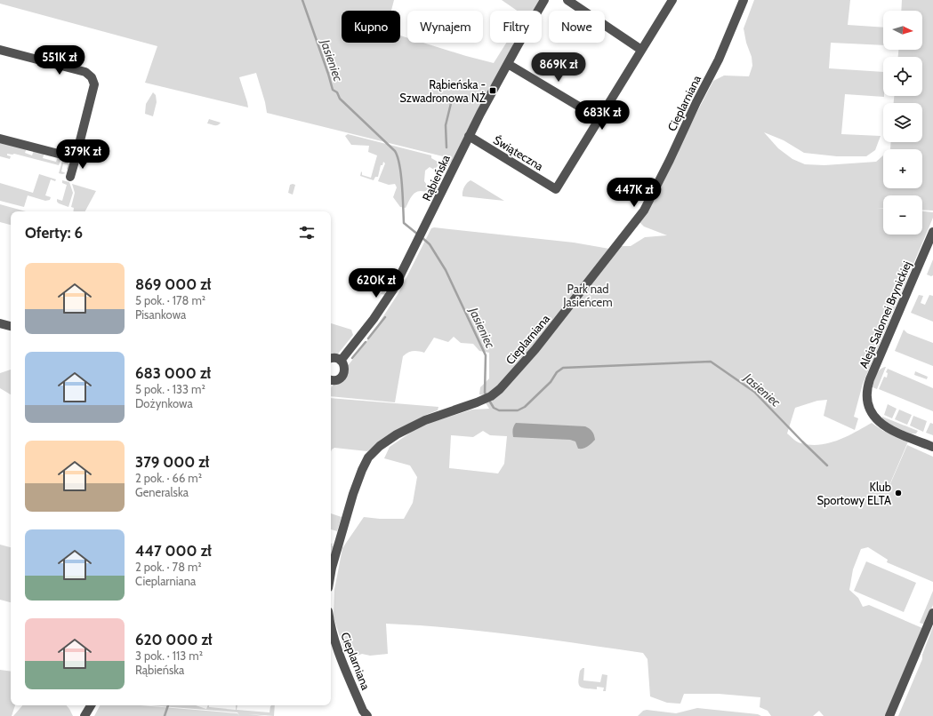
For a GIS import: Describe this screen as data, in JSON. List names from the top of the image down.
{
  "streets": {
    "street": [
      "Cieplarniana",
      "Świąteczna",
      "Rąbieńska",
      "Aleja Salomei Brynickiej"
    ]
  },
  "crossings": [
    ["Świąteczna", "Rąbieńska"]
  ],
  "water": ["Jasieniec"],
  "parks": ["Park nad Jasieńcem"],
  "places": {
    "transit": ["Rąbieńska - Szwadronowa NŻ"],
    "other": ["Klub Sportowy ELTA"]
  },
  "north": "right",
  "page": {
    "map_buttons": ["+", "−"],
    "chip": [
      "Kupno",
      "Wynajem",
      "Filtry",
      "Nowe"
    ],
    "price": [
      "551K zł",
      "869K zł",
      "683K zł",
      "379K zł",
      "447K zł",
      "620K zł"
    ],
    "heading": "Oferty: 6",
    "list": [
      {
        "name": "869 000 zł",
        "note": "5 pok. · 178 m² · Pisankowa"
      },
      {
        "name": "683 000 zł",
        "note": "5 pok. · 133 m² · Dożynkowa"
      },
      {
        "name": "379 000 zł",
        "note": "2 pok. · 66 m² · Generalska"
      },
      {
        "name": "447 000 zł",
        "note": "2 pok. · 78 m² · Cieplarniana"
      },
      {
        "name": "620 000 zł",
        "note": "3 pok. · 113 m² · Rąbieńska"
      }
    ]
  }
}
